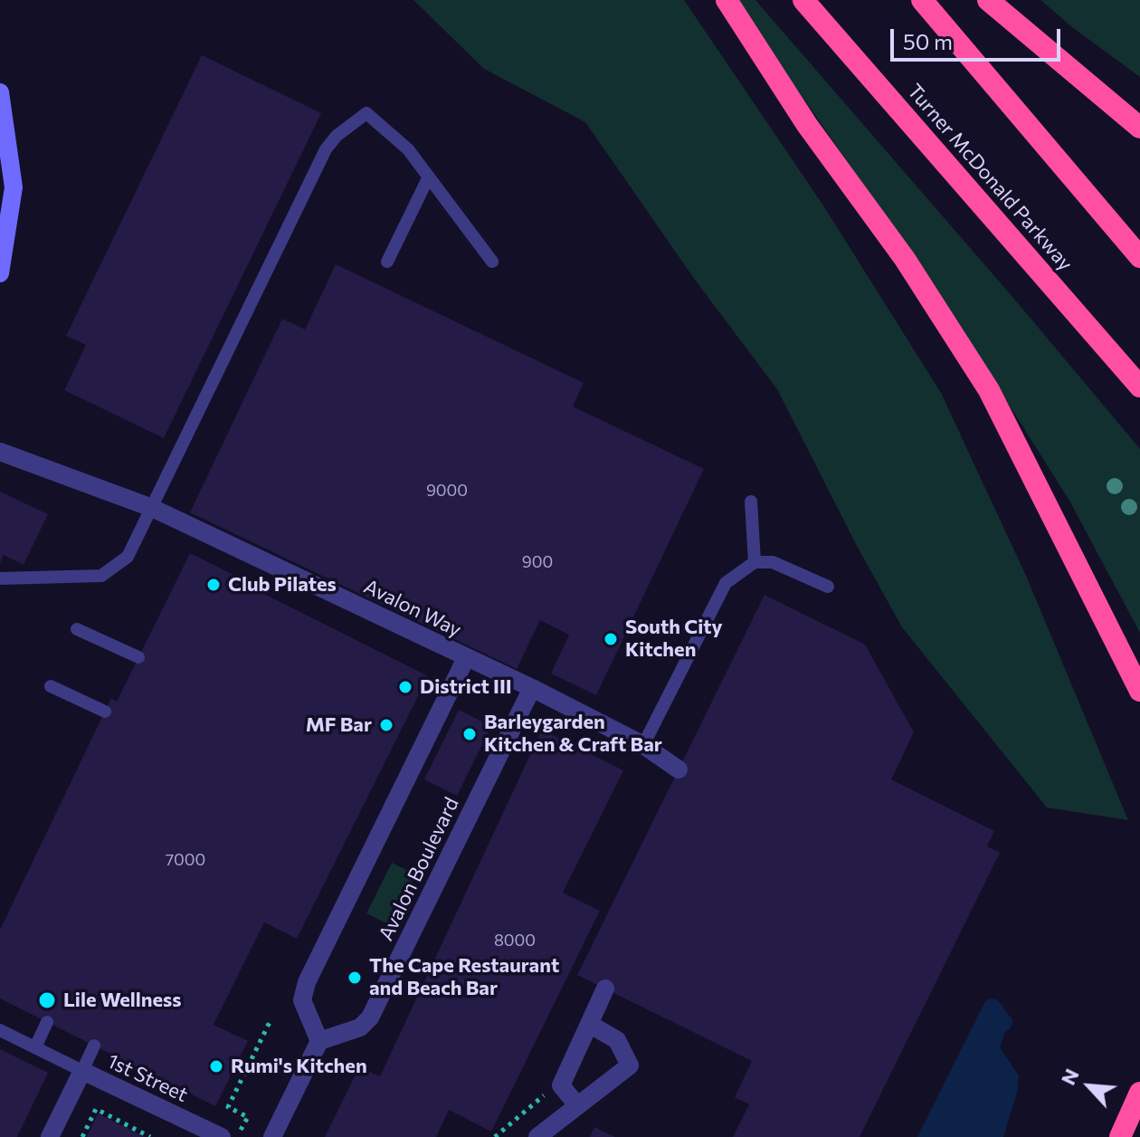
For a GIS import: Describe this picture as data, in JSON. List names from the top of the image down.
{
  "streets": {
    "highway": ["Turner McDonald Parkway"],
    "street": ["Avalon Way", "Avalon Boulevard", "1st Street"]
  },
  "crossings": [
    ["Avalon Way", "Avalon Boulevard"]
  ],
  "places": [
    "Club Pilates",
    "South City Kitchen",
    "District III",
    "MF Bar",
    "Barleygarden Kitchen & Craft Bar",
    "The Cape Restaurant and Beach Bar",
    "Lile Wellness",
    "Rumi's Kitchen"
  ],
  "house_numbers": [
    "9000",
    "900",
    "7000",
    "8000"
  ],
  "scale_bar": "50 m",
  "north": "top left"
}
